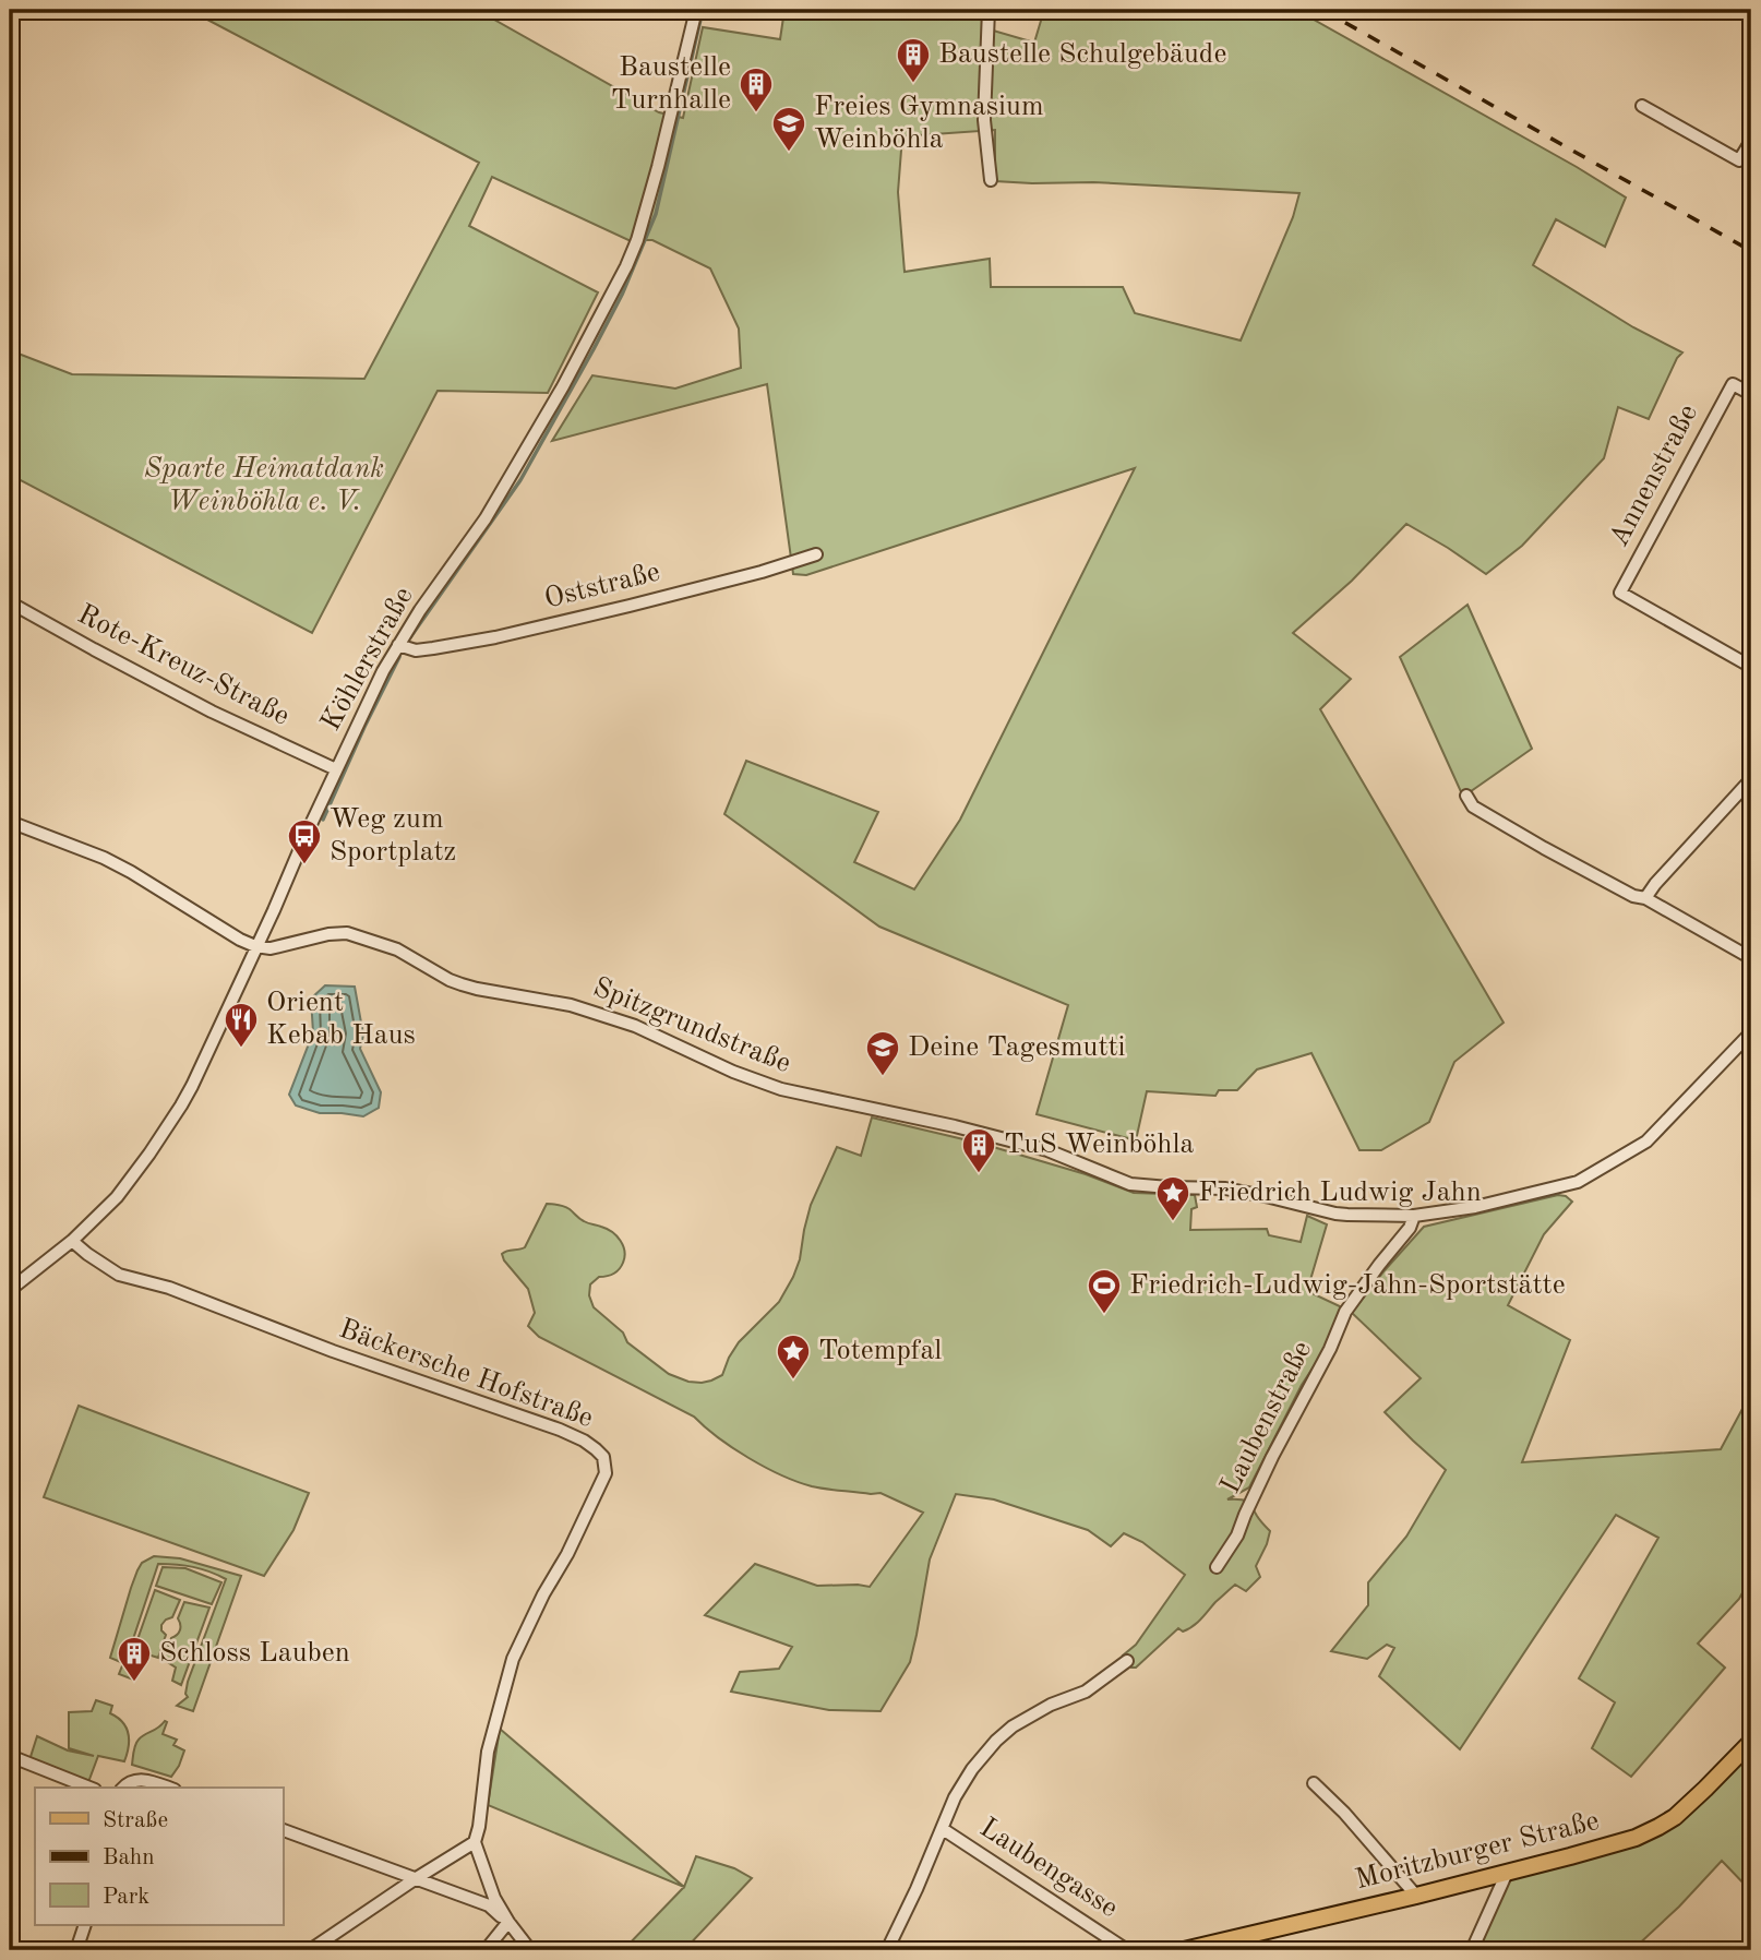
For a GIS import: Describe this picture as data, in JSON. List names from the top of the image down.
{
  "streets": {
    "main road": ["Moritzburger Straße"],
    "street": [
      "Annenstraße",
      "Oststraße",
      "Köhlerstraße",
      "Rote-Kreuz-Straße",
      "Spitzgrundstraße",
      "Bäckersche Hofstraße",
      "Laubenstraße",
      "Laubengasse"
    ]
  },
  "crossings": [
    ["Oststraße", "Köhlerstraße"],
    ["Köhlerstraße", "Rote-Kreuz-Straße"],
    ["Köhlerstraße", "Spitzgrundstraße"],
    ["Köhlerstraße", "Bäckersche Hofstraße"],
    ["Spitzgrundstraße", "Laubenstraße"]
  ],
  "parks": ["Sparte Heimatdank Weinböhla e. V."],
  "places": {
    "building": [
      "Baustelle Schulgebäude",
      "Baustelle Turnhalle",
      "TuS Weinböhla",
      "Schloss Lauben"
    ],
    "school or university": ["Freies Gymnasium Weinböhla", "Deine Tagesmutti"],
    "bus stop": ["Weg zum Sportplatz"],
    "restaurant": ["Orient Kebab Haus"],
    "place": ["Friedrich Ludwig Jahn", "Totempfal"],
    "sports": ["Friedrich-Ludwig-Jahn-Sportstätte"]
  },
  "legend": ["Straße", "Bahn", "Park"]
}
